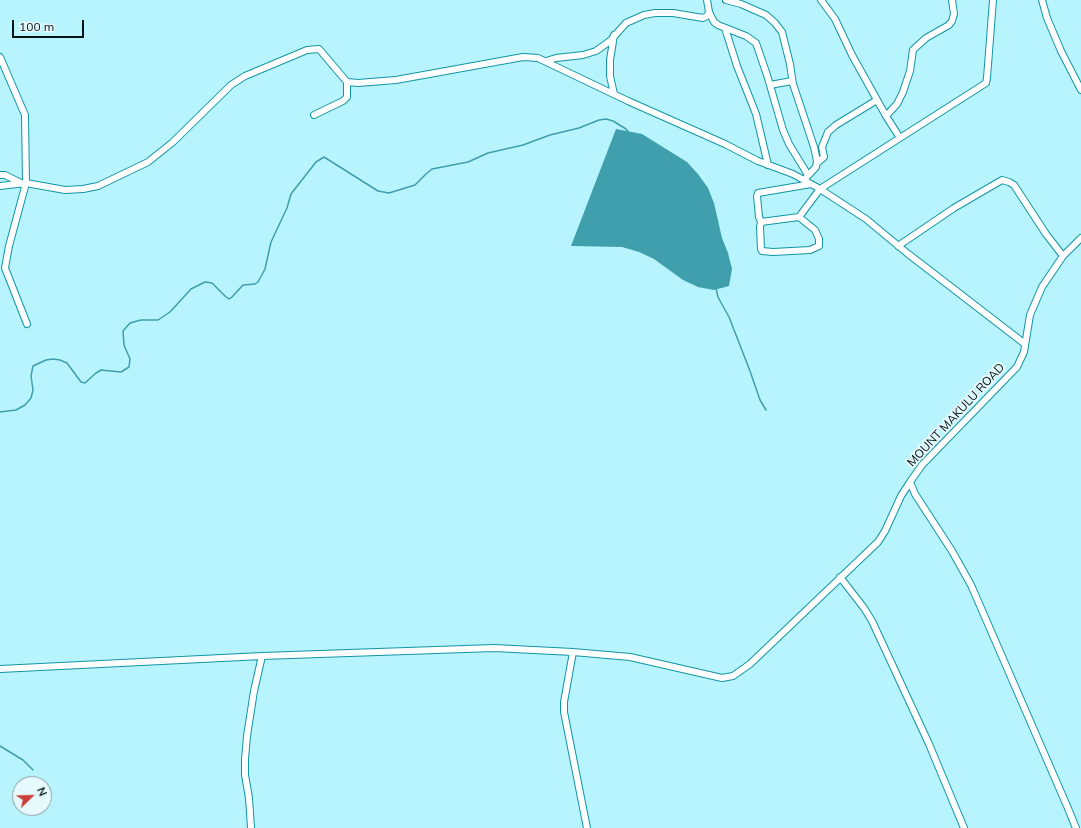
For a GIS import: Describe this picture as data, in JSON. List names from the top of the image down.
{
  "streets": {
    "street": ["MOUNT MAKULU ROAD"]
  },
  "scale_bar": "100 m",
  "north": "top right"
}
